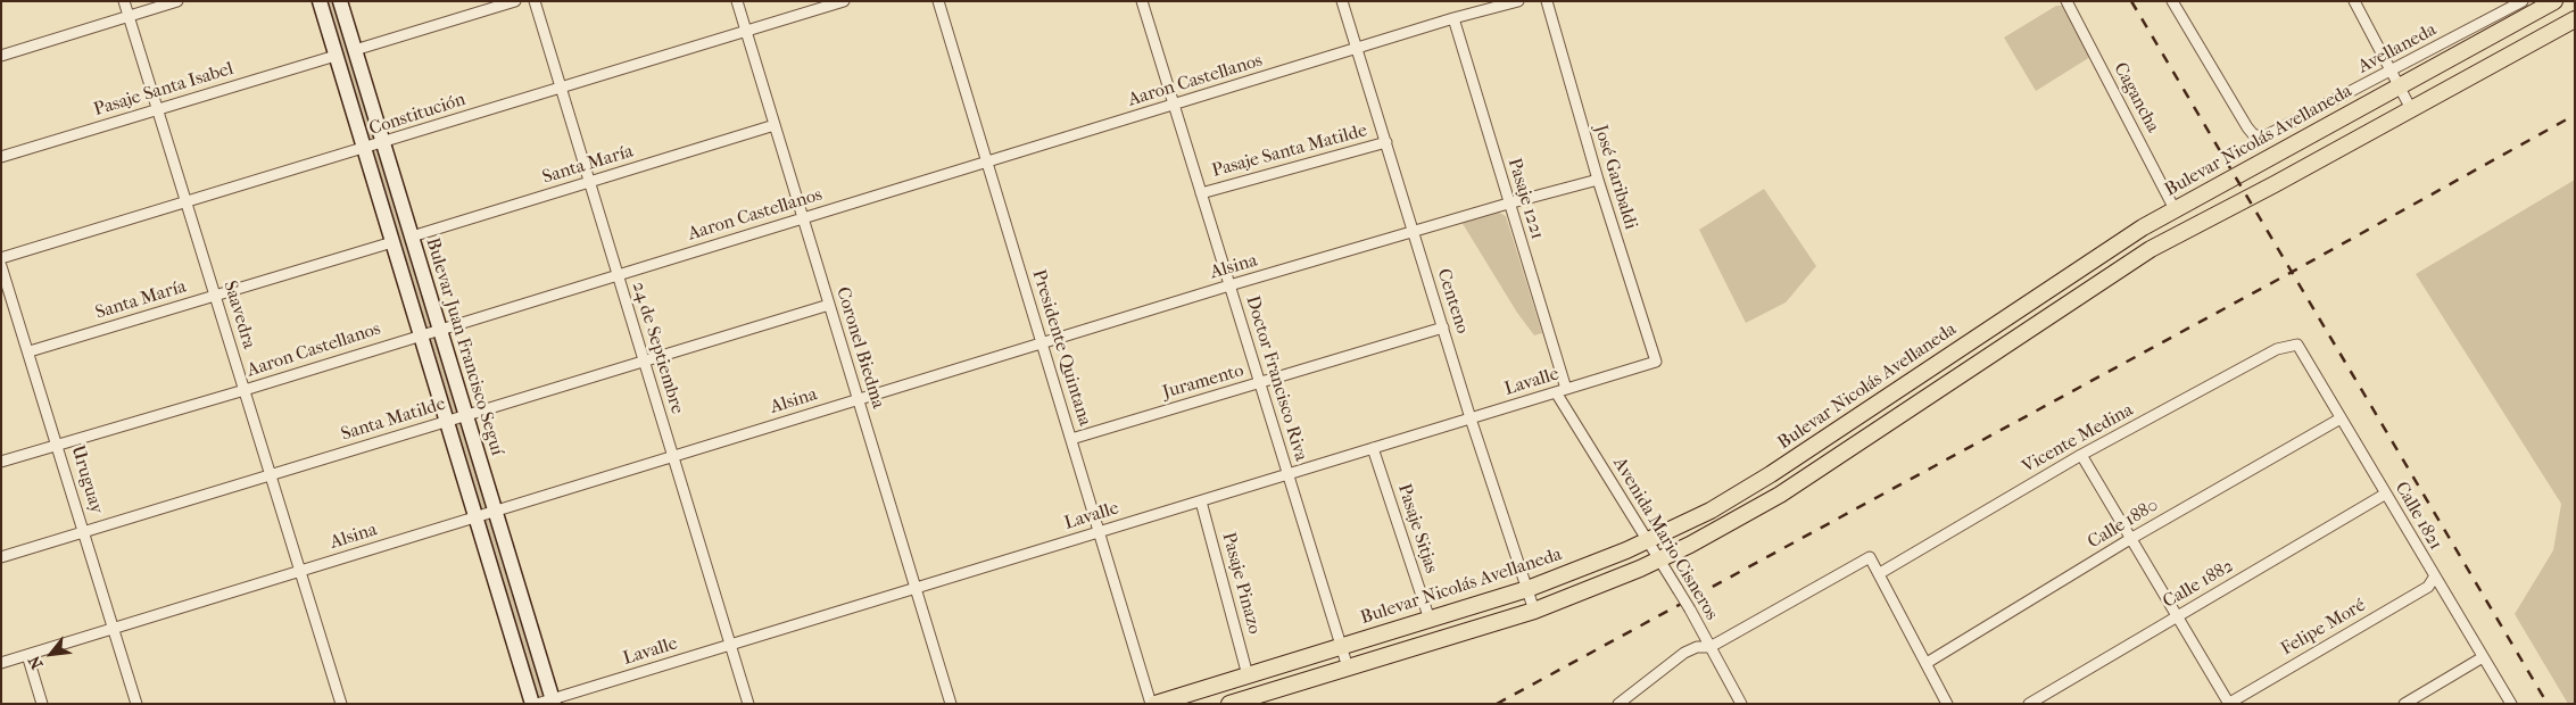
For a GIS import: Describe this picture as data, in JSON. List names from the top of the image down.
{
  "streets": {
    "main road": ["Bulevar Nicolás Avellaneda", "Bulevar Juan Francisco Seguí"],
    "street": [
      "Avellaneda",
      "Aaron Castellanos",
      "Pasaje Santa Isabel",
      "Cagancha",
      "Constitución",
      "Pasaje Santa Matilde",
      "Santa María",
      "José Garibaldi",
      "Pasaje 1221",
      "Alsina",
      "Centeno",
      "Saavedra",
      "24 de Septiembre",
      "Coronel Biedma",
      "Presidente Quintana",
      "Doctor Francisco Riva",
      "Juramento",
      "Lavalle",
      "Santa Matilde",
      "Vicente Medina",
      "Uruguay",
      "Calle 1821",
      "Calle 1880",
      "Pasaje Sitjas",
      "Avenida Mario Cisneros",
      "Pasaje Pinazo",
      "Calle 1882",
      "Felipe Moré"
    ]
  },
  "crossings": [
    ["Aaron Castellanos", "Pasaje 1221"],
    ["Aaron Castellanos", "Centeno"],
    ["Aaron Castellanos", "Saavedra"],
    ["Aaron Castellanos", "Bulevar Juan Francisco Seguí"],
    ["Aaron Castellanos", "24 de Septiembre"],
    ["Aaron Castellanos", "Coronel Biedma"],
    ["Aaron Castellanos", "Presidente Quintana"],
    ["Aaron Castellanos", "Doctor Francisco Riva"],
    ["Aaron Castellanos", "Uruguay"],
    ["Pasaje Santa Isabel", "Saavedra"],
    ["Pasaje Santa Isabel", "Bulevar Juan Francisco Seguí"],
    ["Cagancha", "Bulevar Nicolás Avellaneda"],
    ["Constitución", "Saavedra"],
    ["Constitución", "Bulevar Juan Francisco Seguí"],
    ["Constitución", "24 de Septiembre"],
    ["Constitución", "Coronel Biedma"],
    ["Bulevar Nicolás Avellaneda", "Centeno"],
    ["Bulevar Nicolás Avellaneda", "Doctor Francisco Riva"],
    ["Bulevar Nicolás Avellaneda", "Pasaje Sitjas"],
    ["Bulevar Nicolás Avellaneda", "Avenida Mario Cisneros"],
    ["Bulevar Nicolás Avellaneda", "Pasaje Pinazo"],
    ["Pasaje Santa Matilde", "Centeno"],
    ["Pasaje Santa Matilde", "Doctor Francisco Riva"],
    ["Santa María", "Saavedra"],
    ["Santa María", "Bulevar Juan Francisco Seguí"],
    ["Santa María", "24 de Septiembre"],
    ["Santa María", "Coronel Biedma"],
    ["Santa María", "Uruguay"],
    ["José Garibaldi", "Alsina"],
    ["José Garibaldi", "Lavalle"],
    ["Pasaje 1221", "Alsina"],
    ["Pasaje 1221", "Lavalle"],
    ["Pasaje 1221", "Avenida Mario Cisneros"],
    ["Alsina", "Centeno"],
    ["Alsina", "Saavedra"],
    ["Alsina", "Bulevar Juan Francisco Seguí"],
    ["Alsina", "24 de Septiembre"],
    ["Alsina", "Coronel Biedma"],
    ["Alsina", "Presidente Quintana"],
    ["Alsina", "Doctor Francisco Riva"],
    ["Alsina", "Uruguay"],
    ["Centeno", "Juramento"],
    ["Centeno", "Lavalle"],
    ["Saavedra", "Santa Matilde"],
    ["Bulevar Juan Francisco Seguí", "Lavalle"],
    ["Bulevar Juan Francisco Seguí", "Santa Matilde"],
    ["24 de Septiembre", "Lavalle"],
    ["24 de Septiembre", "Santa Matilde"],
    ["Coronel Biedma", "Lavalle"],
    ["Coronel Biedma", "Santa Matilde"],
    ["Presidente Quintana", "Juramento"],
    ["Presidente Quintana", "Lavalle"],
    ["Doctor Francisco Riva", "Juramento"],
    ["Doctor Francisco Riva", "Lavalle"],
    ["Lavalle", "Pasaje Sitjas"],
    ["Lavalle", "Avenida Mario Cisneros"],
    ["Lavalle", "Pasaje Pinazo"],
    ["Santa Matilde", "Uruguay"],
    ["Vicente Medina", "Calle 1821"],
    ["Calle 1821", "Calle 1880"],
    ["Calle 1821", "Calle 1882"],
    ["Calle 1821", "Felipe Moré"]
  ],
  "north": "bottom left"
}
